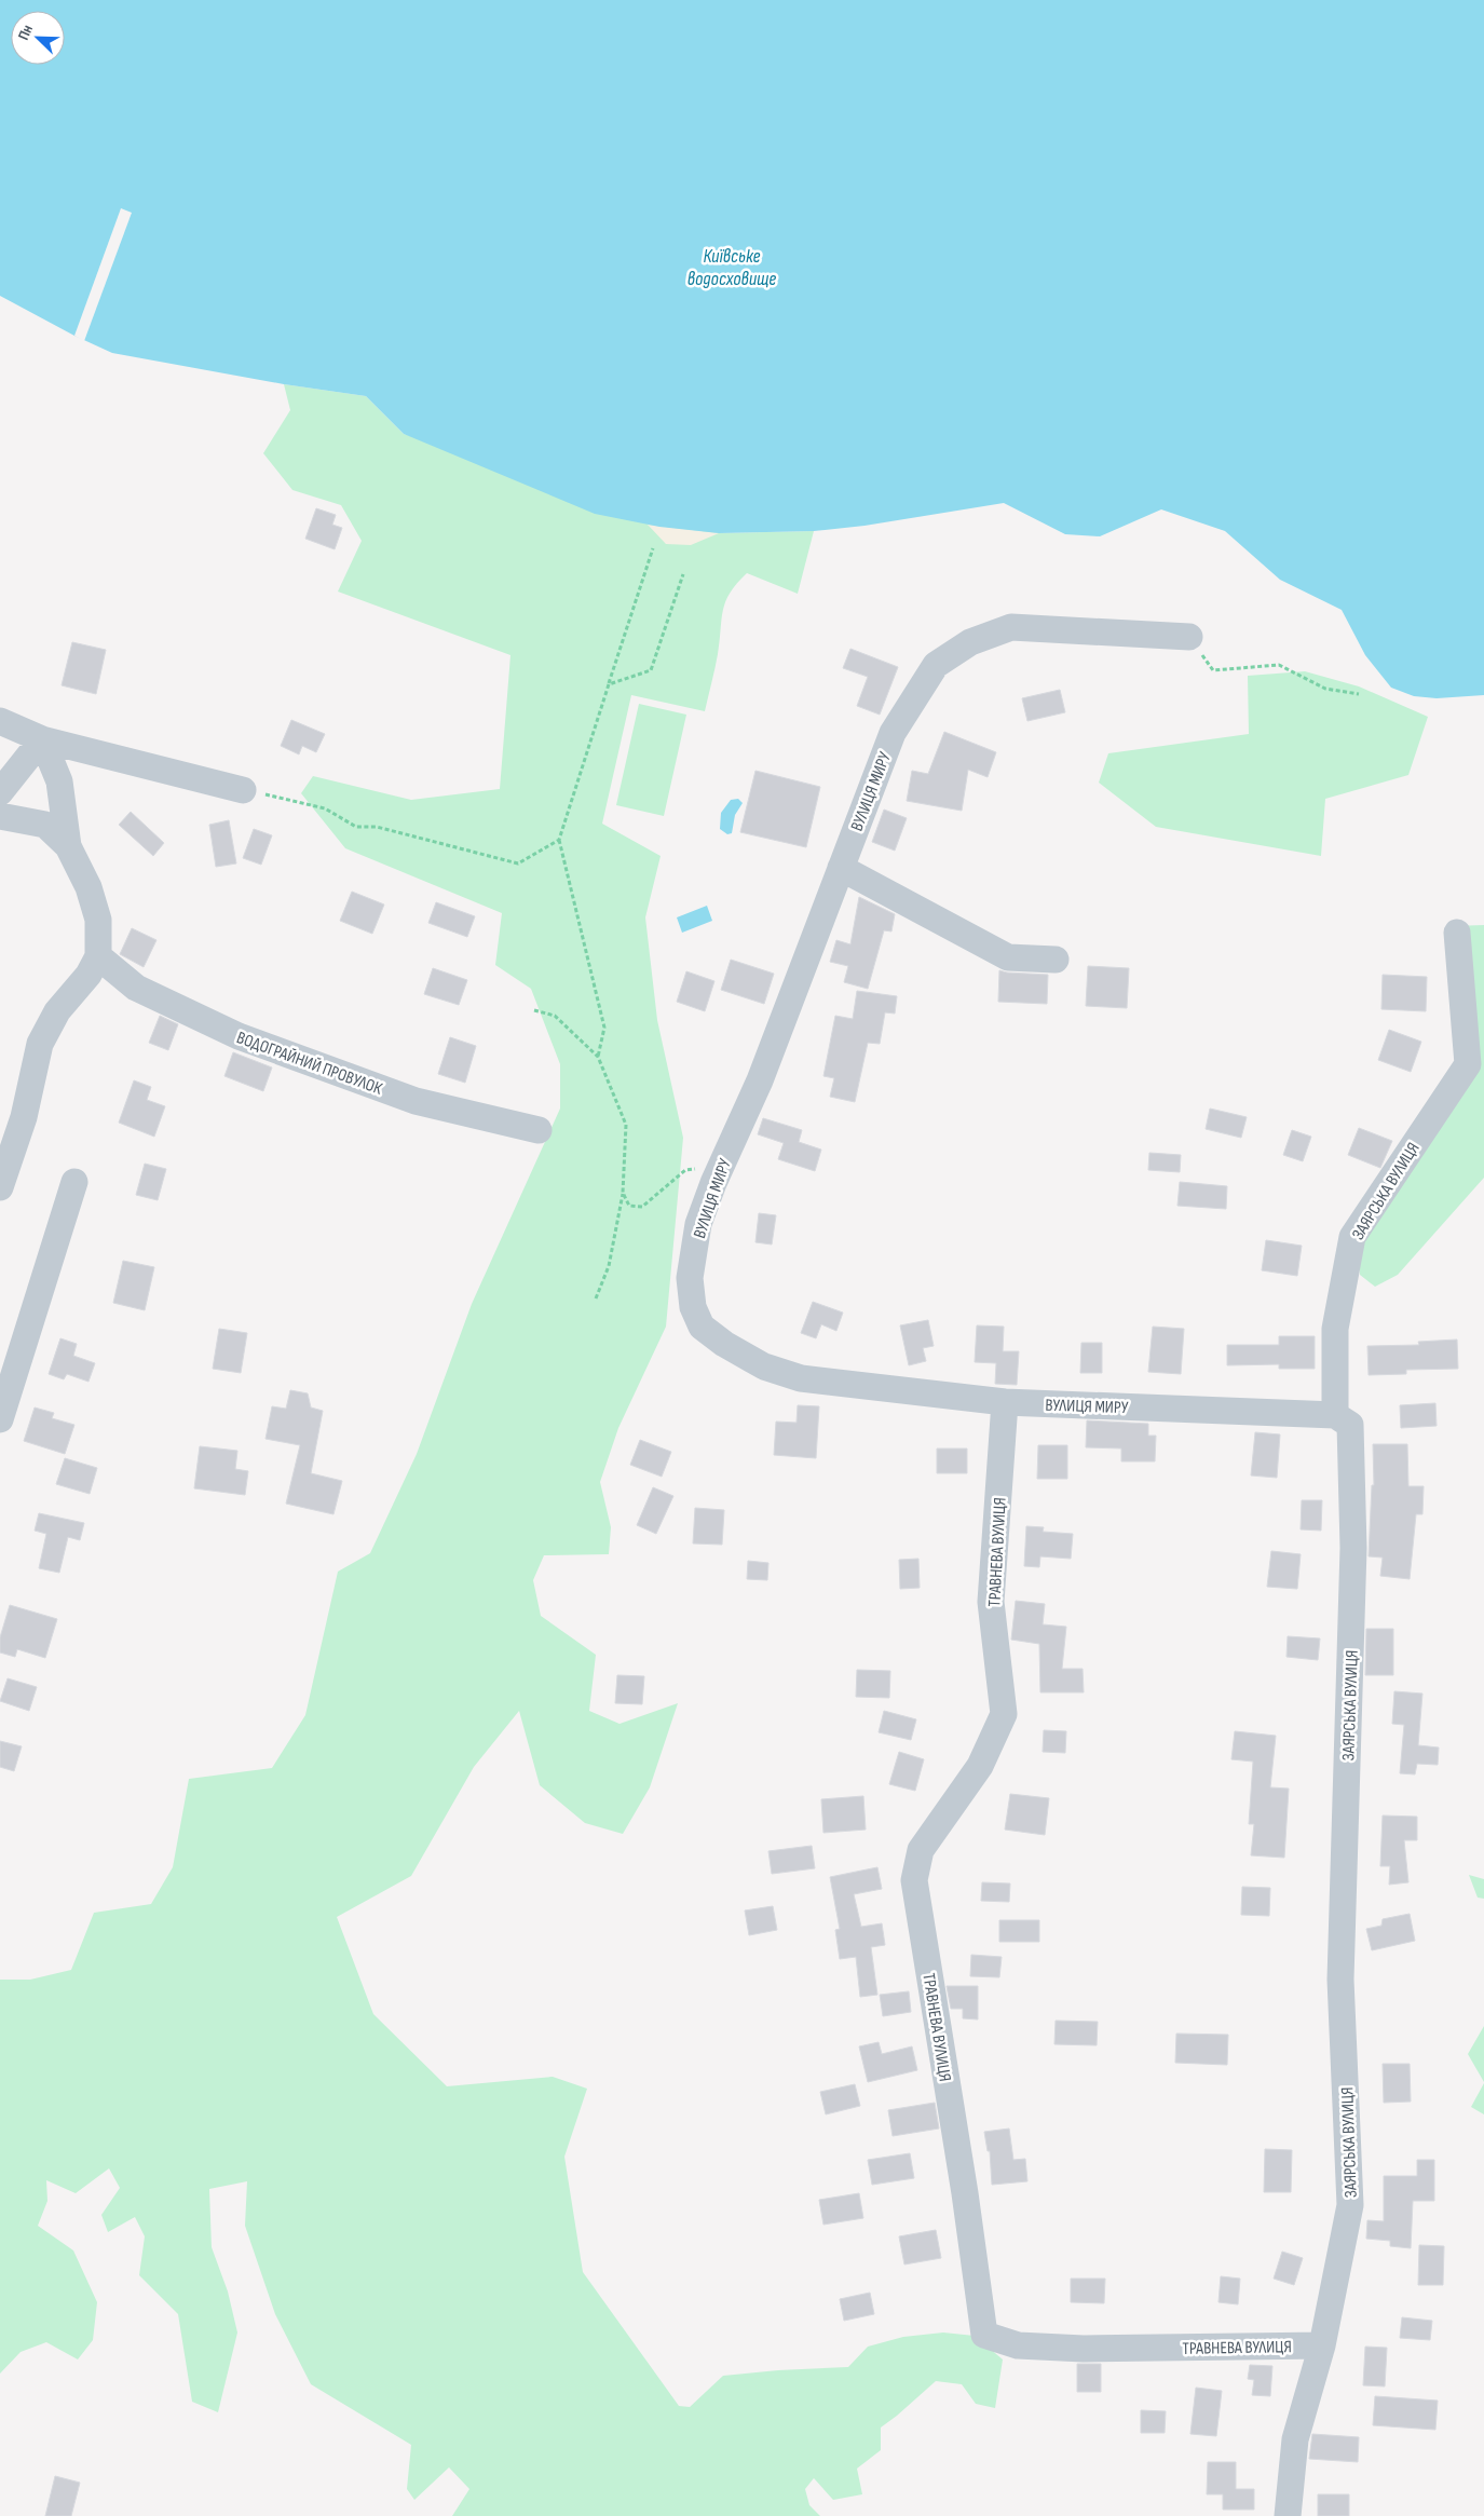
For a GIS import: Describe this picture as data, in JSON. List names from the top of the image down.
{
  "streets": {
    "street": [
      "ВУЛИЦЯ МИРУ",
      "ВОДОГРАЙНИЙ ПРОВУЛОК",
      "ЗАЯРСЬКА ВУЛИЦЯ",
      "ТРАВНЕВА ВУЛИЦЯ"
    ]
  },
  "crossings": [
    ["ВУЛИЦЯ МИРУ", "ЗАЯРСЬКА ВУЛИЦЯ"],
    ["ВУЛИЦЯ МИРУ", "ТРАВНЕВА ВУЛИЦЯ"],
    ["ЗАЯРСЬКА ВУЛИЦЯ", "ТРАВНЕВА ВУЛИЦЯ"]
  ],
  "water": ["Київське водосховище"],
  "north": "top left"
}
